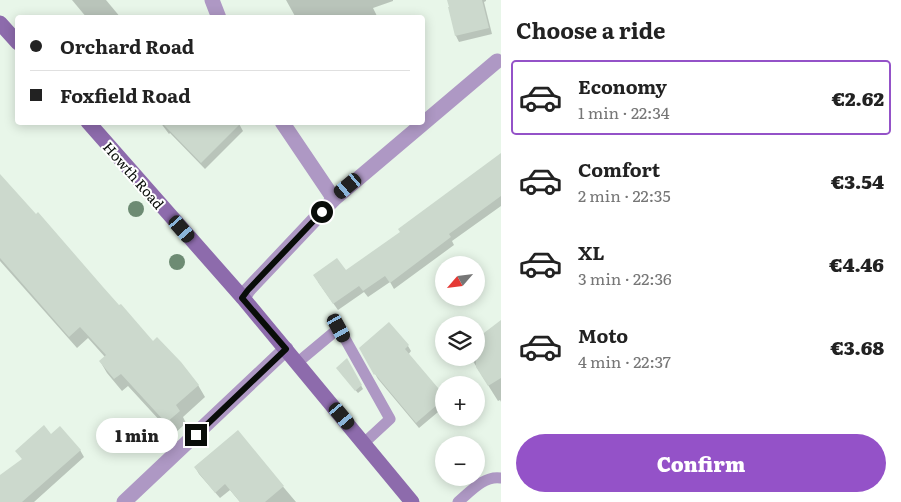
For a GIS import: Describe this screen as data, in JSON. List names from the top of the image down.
{
  "streets": {
    "main road": ["Howth Road"]
  },
  "north": "bottom left",
  "page": {
    "heading": "Choose a ride",
    "banner": ["Orchard Road", "Foxfield Road"],
    "list": [
      {
        "name": "Economy",
        "note": "1 min · 22:34",
        "value": "€2.62"
      },
      {
        "name": "Comfort",
        "note": "2 min · 22:35",
        "value": "€3.54"
      },
      {
        "name": "XL",
        "note": "3 min · 22:36",
        "value": "€4.46"
      },
      {
        "name": "Moto",
        "note": "4 min · 22:37",
        "value": "€3.68"
      }
    ],
    "map_buttons": ["+", "−"],
    "bubble": "1 min",
    "buttons": "Confirm"
  }
}
